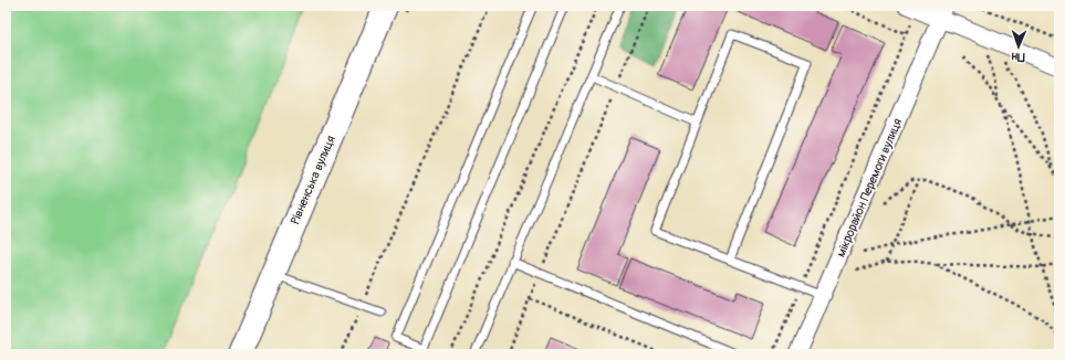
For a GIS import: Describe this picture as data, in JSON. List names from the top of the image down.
{
  "streets": {
    "main road": ["Рівненська вулиця"],
    "street": ["мікрорайон Перемоги вулиця"]
  },
  "north": "bottom"
}
